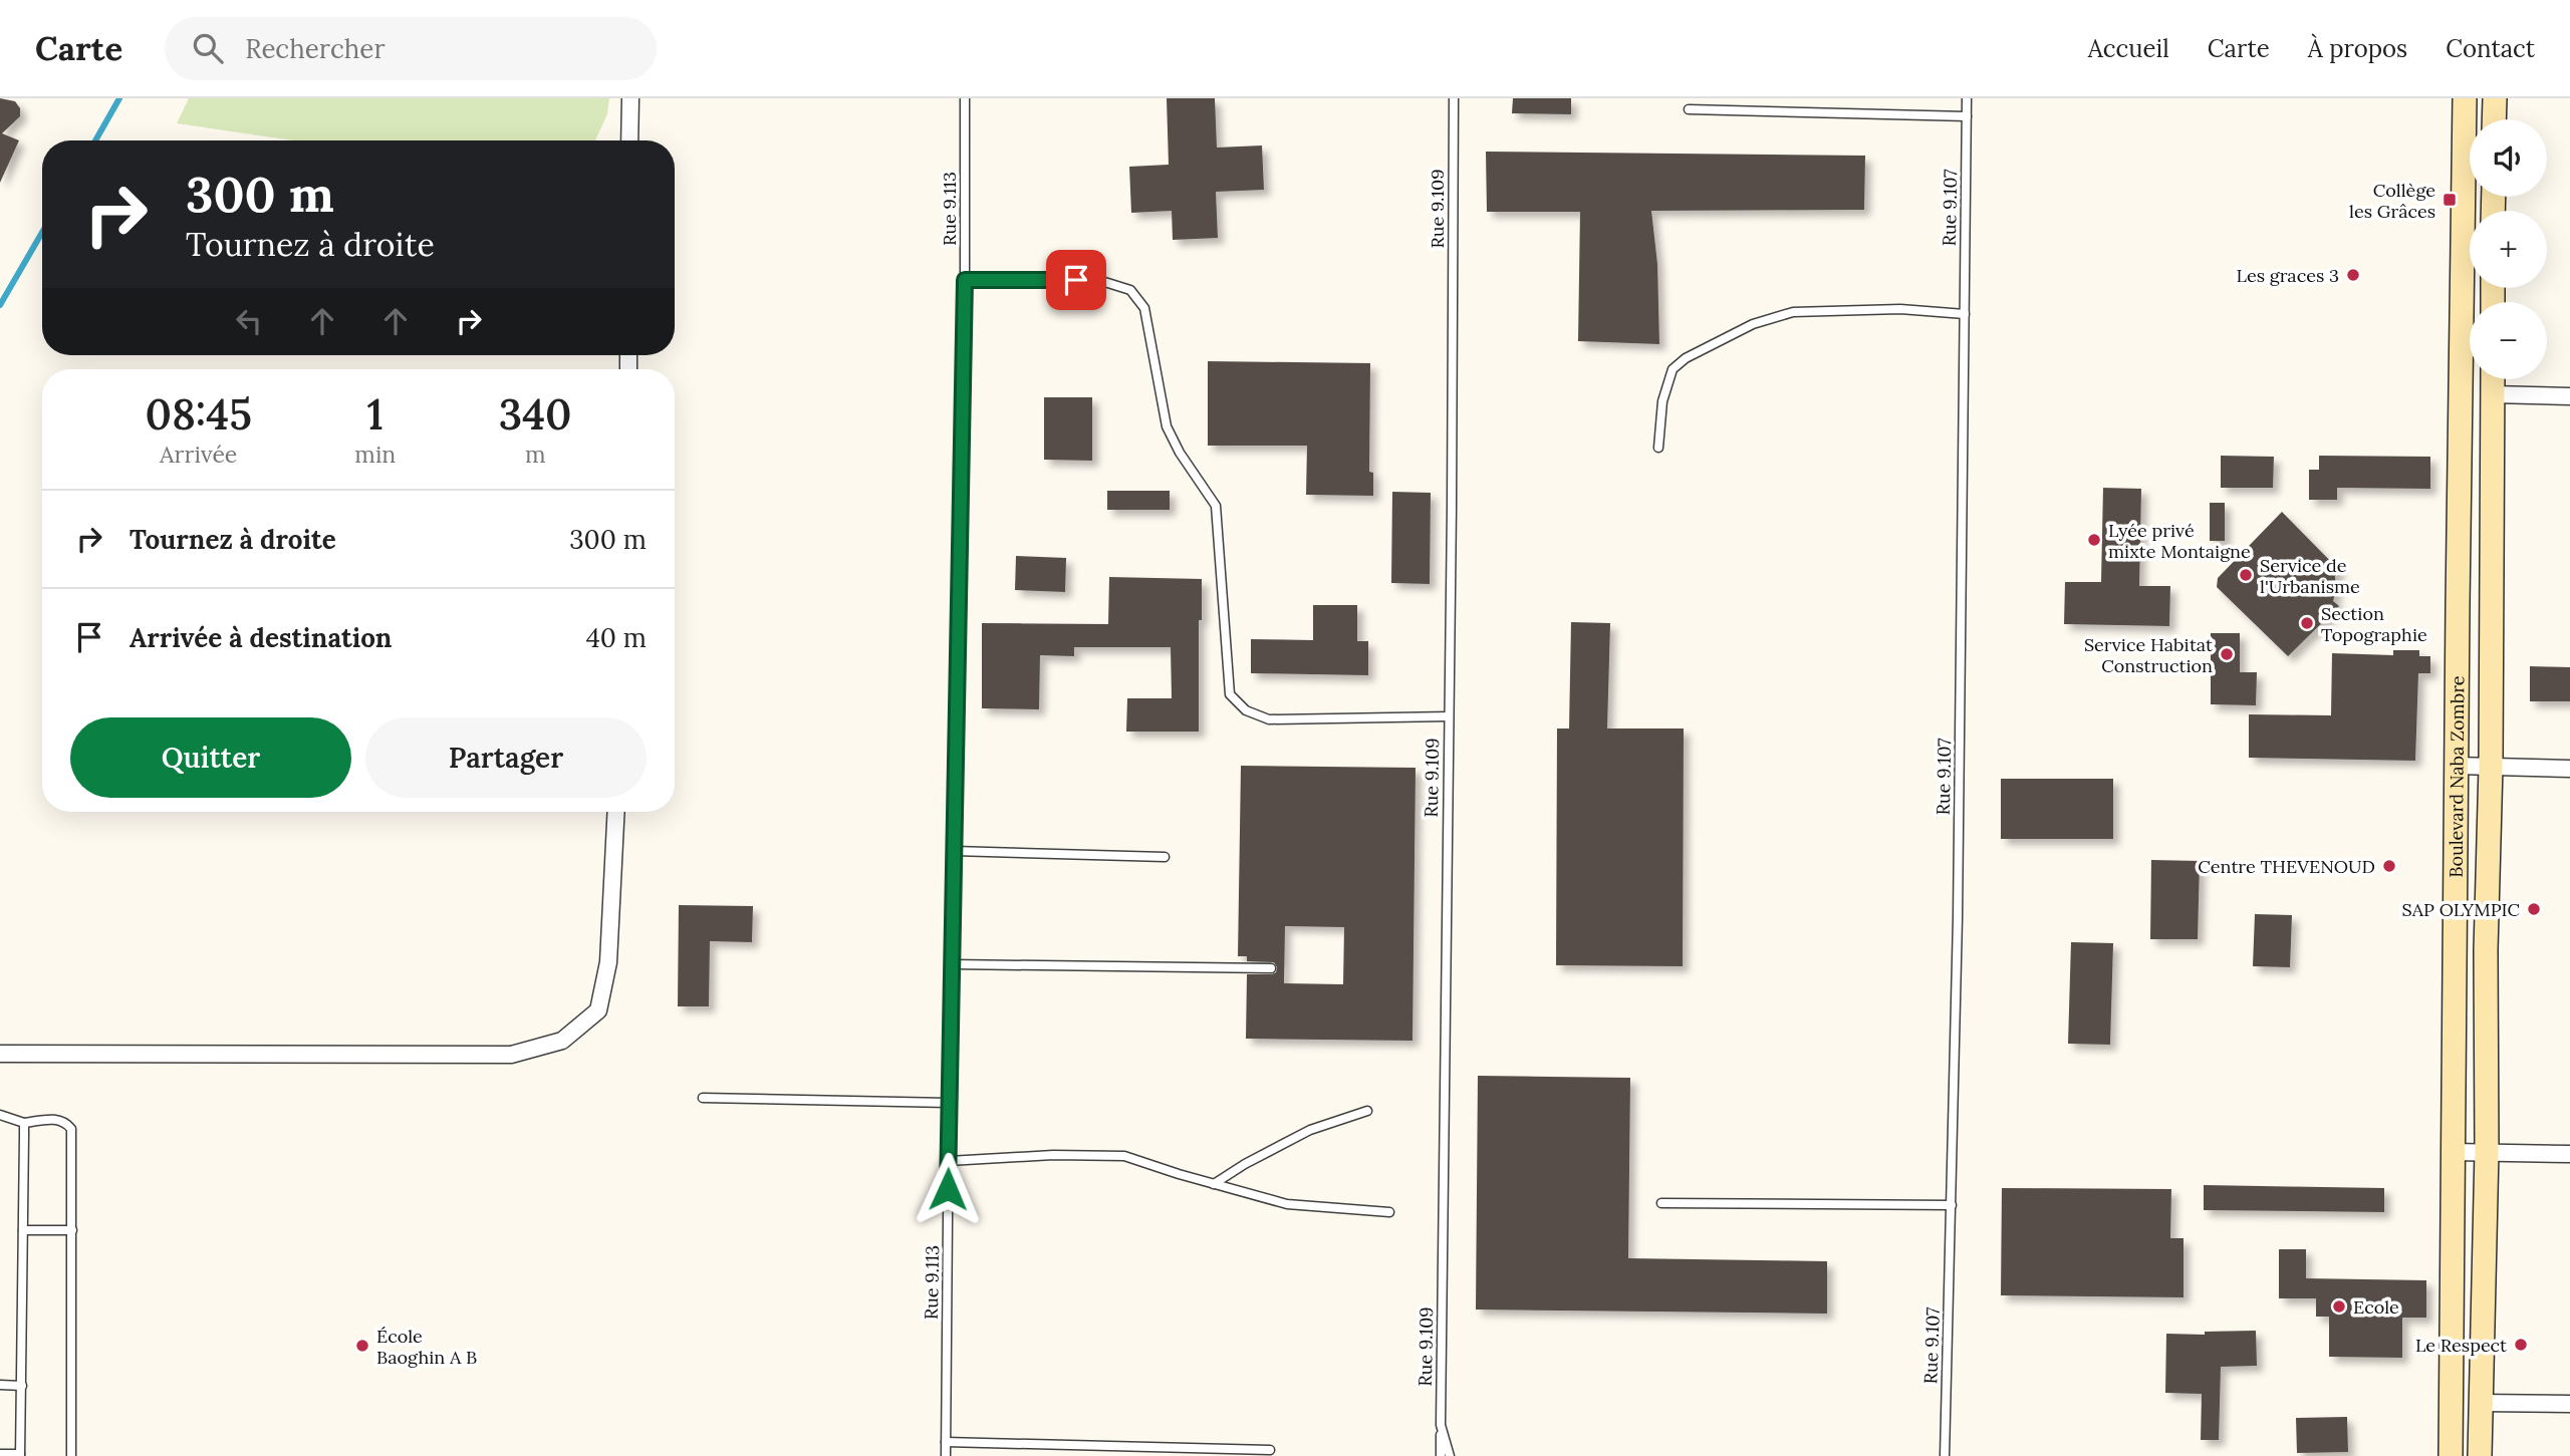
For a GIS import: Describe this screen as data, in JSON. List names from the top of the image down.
{
  "streets": {
    "main road": ["Boulevard Naba Zombre"],
    "lane": ["Rue 9.107", "Rue 9.113", "Rue 9.109"]
  },
  "places": {
    "transit": ["Collège les Grâces"],
    "other": [
      "Les graces 3",
      "Lyée privé mixte Montaigne",
      "Service de l'Urbanisme",
      "Section Topographie",
      "Service Habitat Construction",
      "Centre THEVENOUD",
      "SAP OLYMPIC",
      "Ecole",
      "Le Respect",
      "École Baoghin A B"
    ]
  },
  "page": {
    "header": "Carte",
    "search": "Rechercher",
    "nav": [
      "Accueil",
      "Carte",
      "À propos",
      "Contact"
    ],
    "map_buttons": ["+", "−"],
    "turn": ["300 m", "Tournez à droite"],
    "eta": [
      "08:45",
      "Arrivée",
      "1",
      "min",
      "340",
      "m"
    ],
    "list": [
      {
        "name": "Tournez à droite",
        "value": "300 m"
      },
      {
        "name": "Arrivée à destination",
        "value": "40 m"
      }
    ],
    "buttons": ["Quitter", "Partager"]
  }
}
